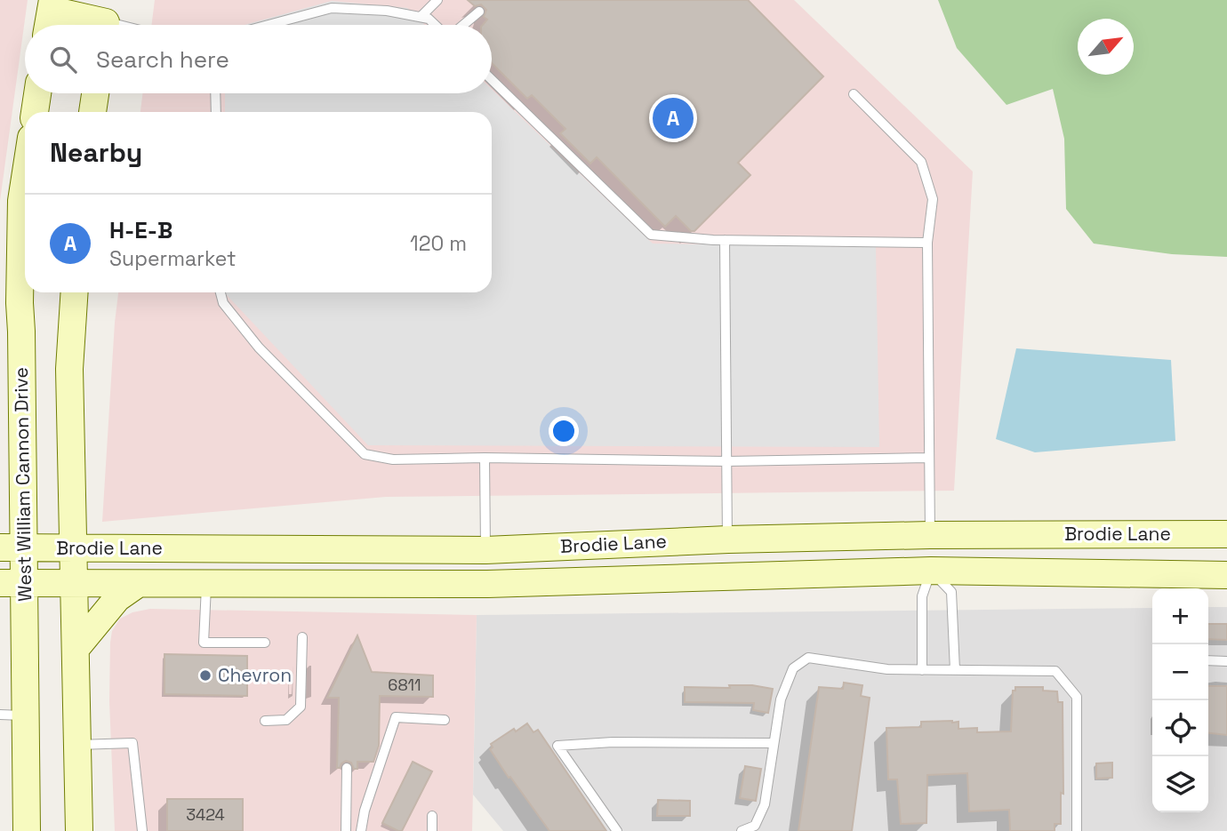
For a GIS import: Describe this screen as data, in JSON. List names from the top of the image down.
{
  "streets": {
    "main road": ["West William Cannon Drive", "Brodie Lane"]
  },
  "crossings": [
    ["West William Cannon Drive", "Brodie Lane"]
  ],
  "places": ["Chevron"],
  "house_numbers": ["6811", "3424"],
  "north": "top right",
  "page": {
    "search": "Search here",
    "pins": "A",
    "heading": "Nearby",
    "list": [
      {
        "mark": "A",
        "name": "H-E-B",
        "note": "Supermarket",
        "value": "120 m"
      }
    ],
    "map_buttons": ["+", "−"]
  }
}
